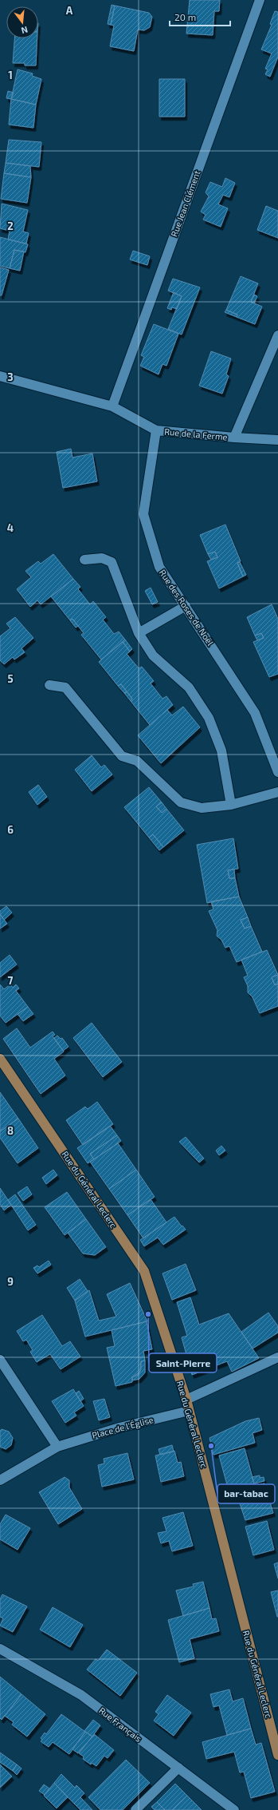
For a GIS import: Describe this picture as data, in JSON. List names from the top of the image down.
{
  "streets": {
    "main road": ["Rue du Général Leclerc"],
    "street": [
      "Rue Jean Clément",
      "Rue de la Ferme",
      "Rue des Roses de Noël",
      "Place de l'Église",
      "Rue Français"
    ]
  },
  "crossings": [
    ["Rue Jean Clément", "Rue de la Ferme"],
    ["Rue de la Ferme", "Rue des Roses de Noël"],
    ["Rue du Général Leclerc", "Place de l'Église"]
  ],
  "places": ["Saint-Pierre", "bar-tabac"],
  "scale_bar": "20 m",
  "north": "bottom",
  "grid": {
    "columns": ["A"],
    "rows": [
      "1",
      "2",
      "3",
      "4",
      "5",
      "6",
      "7",
      "8",
      "9"
    ]
  }
}
